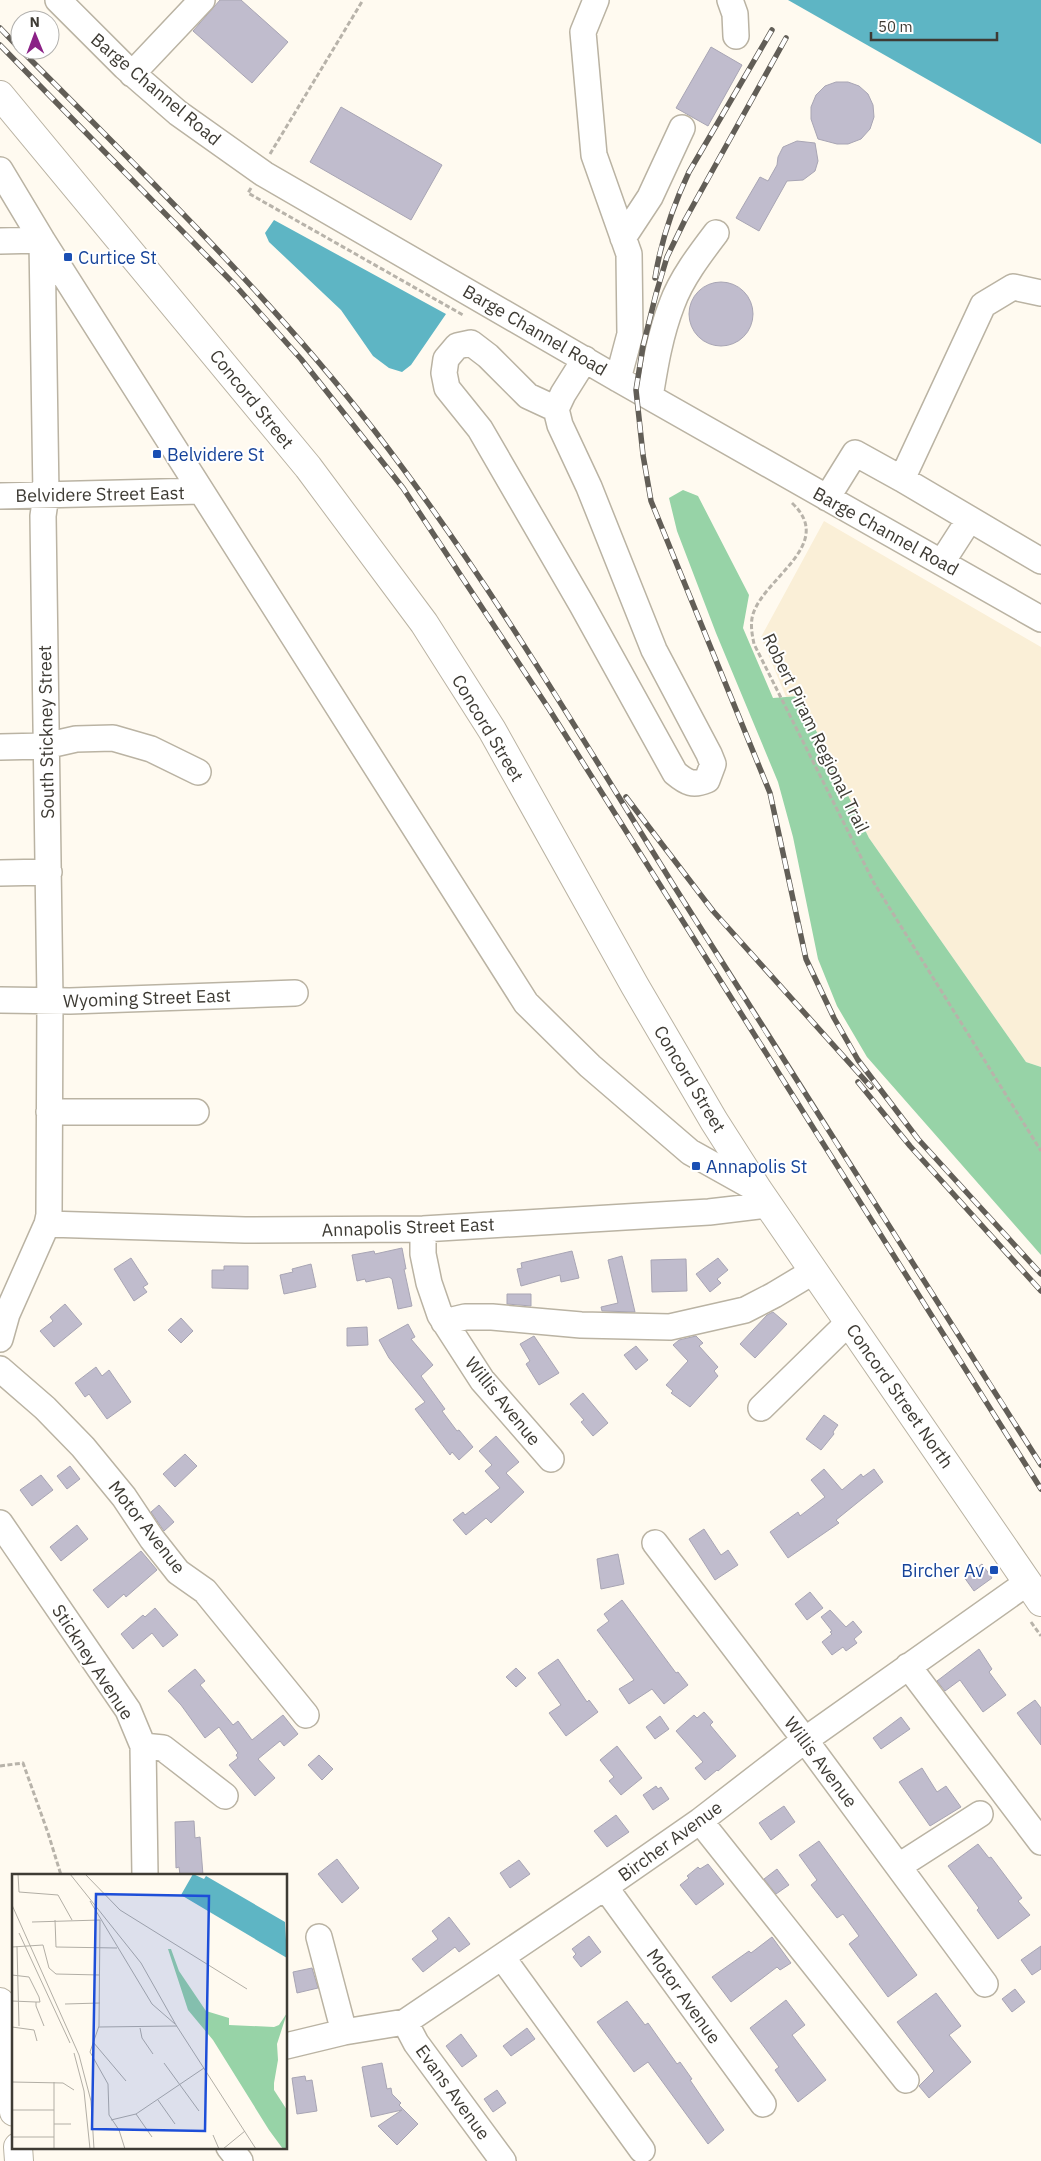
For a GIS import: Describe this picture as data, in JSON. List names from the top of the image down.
{
  "streets": {
    "main road": ["Concord Street", "Concord Street North"],
    "street": [
      "Barge Channel Road",
      "Belvidere Street East",
      "South Stickney Street",
      "Wyoming Street East",
      "Annapolis Street East",
      "Willis Avenue",
      "Motor Avenue",
      "Stickney Avenue",
      "Bircher Avenue",
      "Evans Avenue"
    ],
    "path": ["Robert Piram Regional Trail"]
  },
  "crossings": [
    ["Concord Street", "Belvidere Street East"],
    ["Concord Street", "South Stickney Street"],
    ["Concord Street", "Annapolis Street East"],
    ["Concord Street", "Concord Street North"],
    ["Belvidere Street East", "South Stickney Street"],
    ["South Stickney Street", "Wyoming Street East"],
    ["South Stickney Street", "Annapolis Street East"],
    ["Annapolis Street East", "Concord Street North"],
    ["Annapolis Street East", "Willis Avenue"],
    ["Concord Street North", "Bircher Avenue"],
    ["Willis Avenue", "Bircher Avenue"],
    ["Motor Avenue", "Bircher Avenue"],
    ["Bircher Avenue", "Evans Avenue"]
  ],
  "places": {
    "transit": [
      "Curtice St",
      "Belvidere St",
      "Annapolis St",
      "Bircher Av"
    ]
  },
  "scale_bar": "50 m",
  "north": "top"
}
